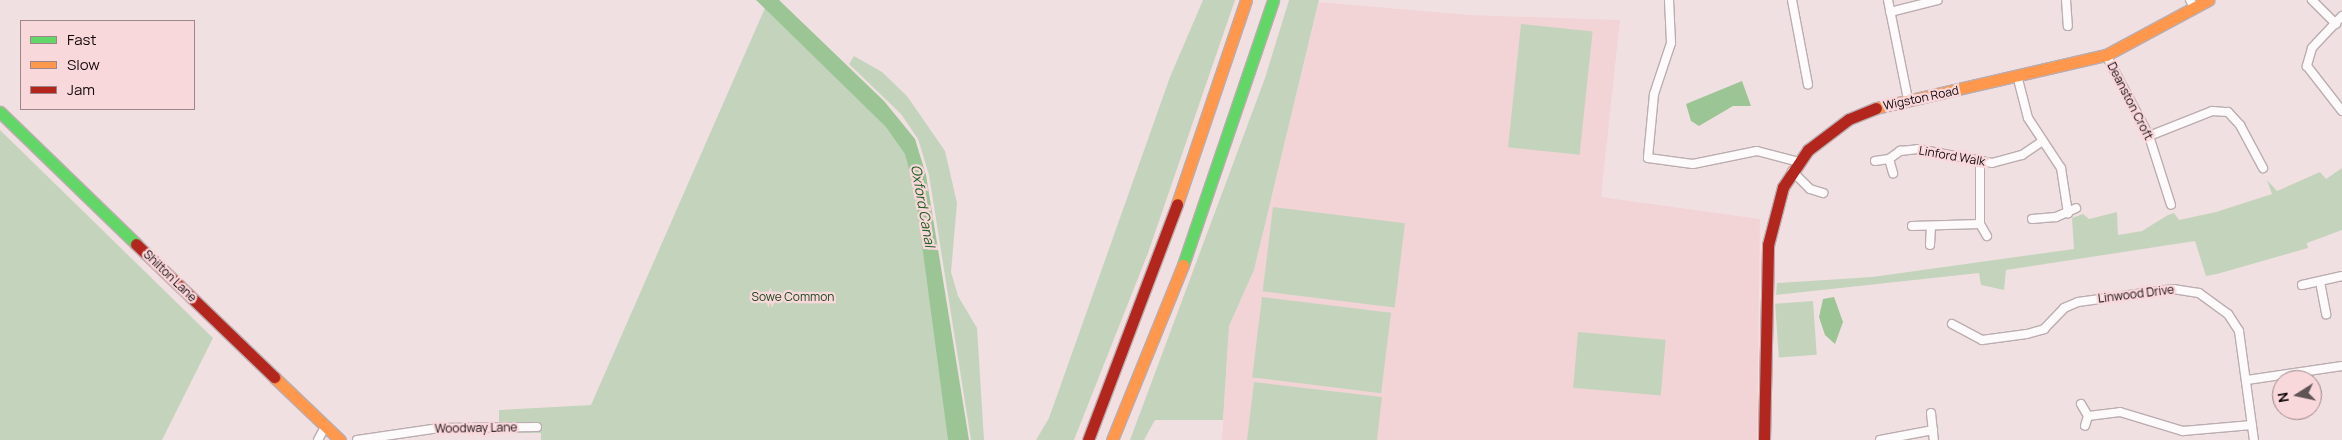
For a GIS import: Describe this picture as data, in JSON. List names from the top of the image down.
{
  "streets": {
    "main road": ["Wigston Road", "Shilton Lane"],
    "street": [
      "Deanston Croft",
      "Linford Walk",
      "Linwood Drive",
      "Woodway Lane"
    ]
  },
  "crossings": [
    ["Wigston Road", "Deanston Croft"]
  ],
  "water": ["Oxford Canal"],
  "parks": ["Sowe Common"],
  "legend": ["Fast", "Slow", "Jam"],
  "north": "left"
}
